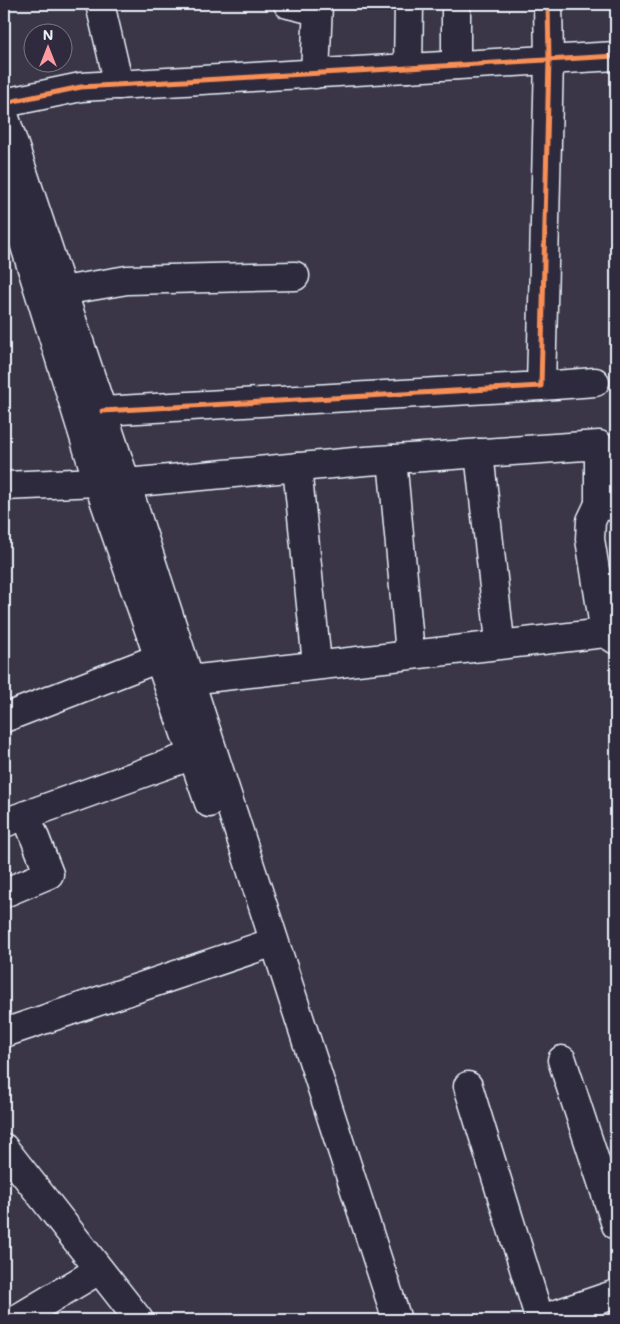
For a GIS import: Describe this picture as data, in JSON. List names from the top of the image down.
{
  "north": "top"
}
